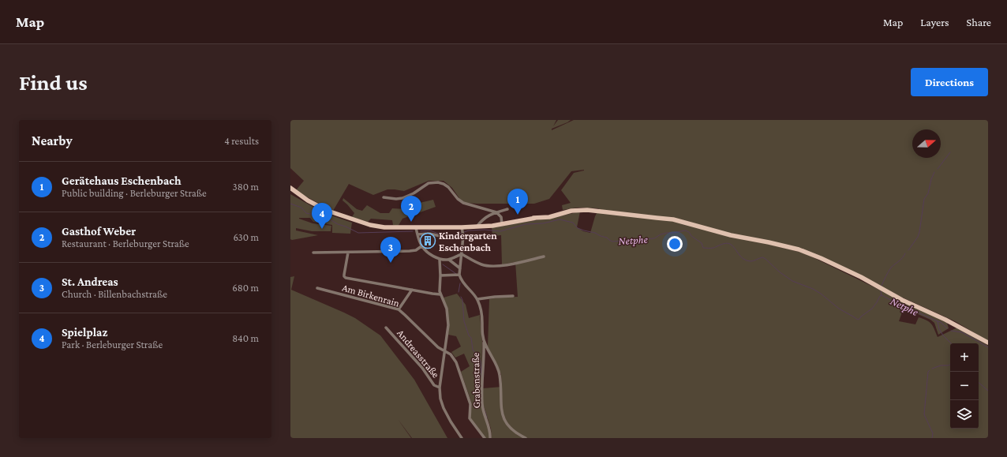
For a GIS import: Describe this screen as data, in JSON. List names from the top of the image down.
{
  "streets": {
    "street": ["Am Birkenrain", "Andreasstraße", "Grabenstraße"]
  },
  "water": ["Netphe"],
  "places": {
    "building": ["Kindergarten Eschenbach"]
  },
  "north": "right",
  "page": {
    "header": "Map",
    "nav": ["Map", "Layers", "Share"],
    "buttons": "Directions",
    "title": "Find us",
    "heading": ["Nearby", "4 results"],
    "list": [
      {
        "mark": "1",
        "name": "Gerätehaus Eschenbach",
        "note": "Public building · Berleburger Straße",
        "value": "380 m"
      },
      {
        "mark": "2",
        "name": "Gasthof Weber",
        "note": "Restaurant · Berleburger Straße",
        "value": "630 m"
      },
      {
        "mark": "3",
        "name": "St. Andreas",
        "note": "Church · Billenbachstraße",
        "value": "680 m"
      },
      {
        "mark": "4",
        "name": "Spielplaz",
        "note": "Park · Berleburger Straße",
        "value": "840 m"
      }
    ],
    "pins": [
      "1",
      "2",
      "4",
      "3"
    ],
    "map_buttons": ["+", "−"]
  }
}
